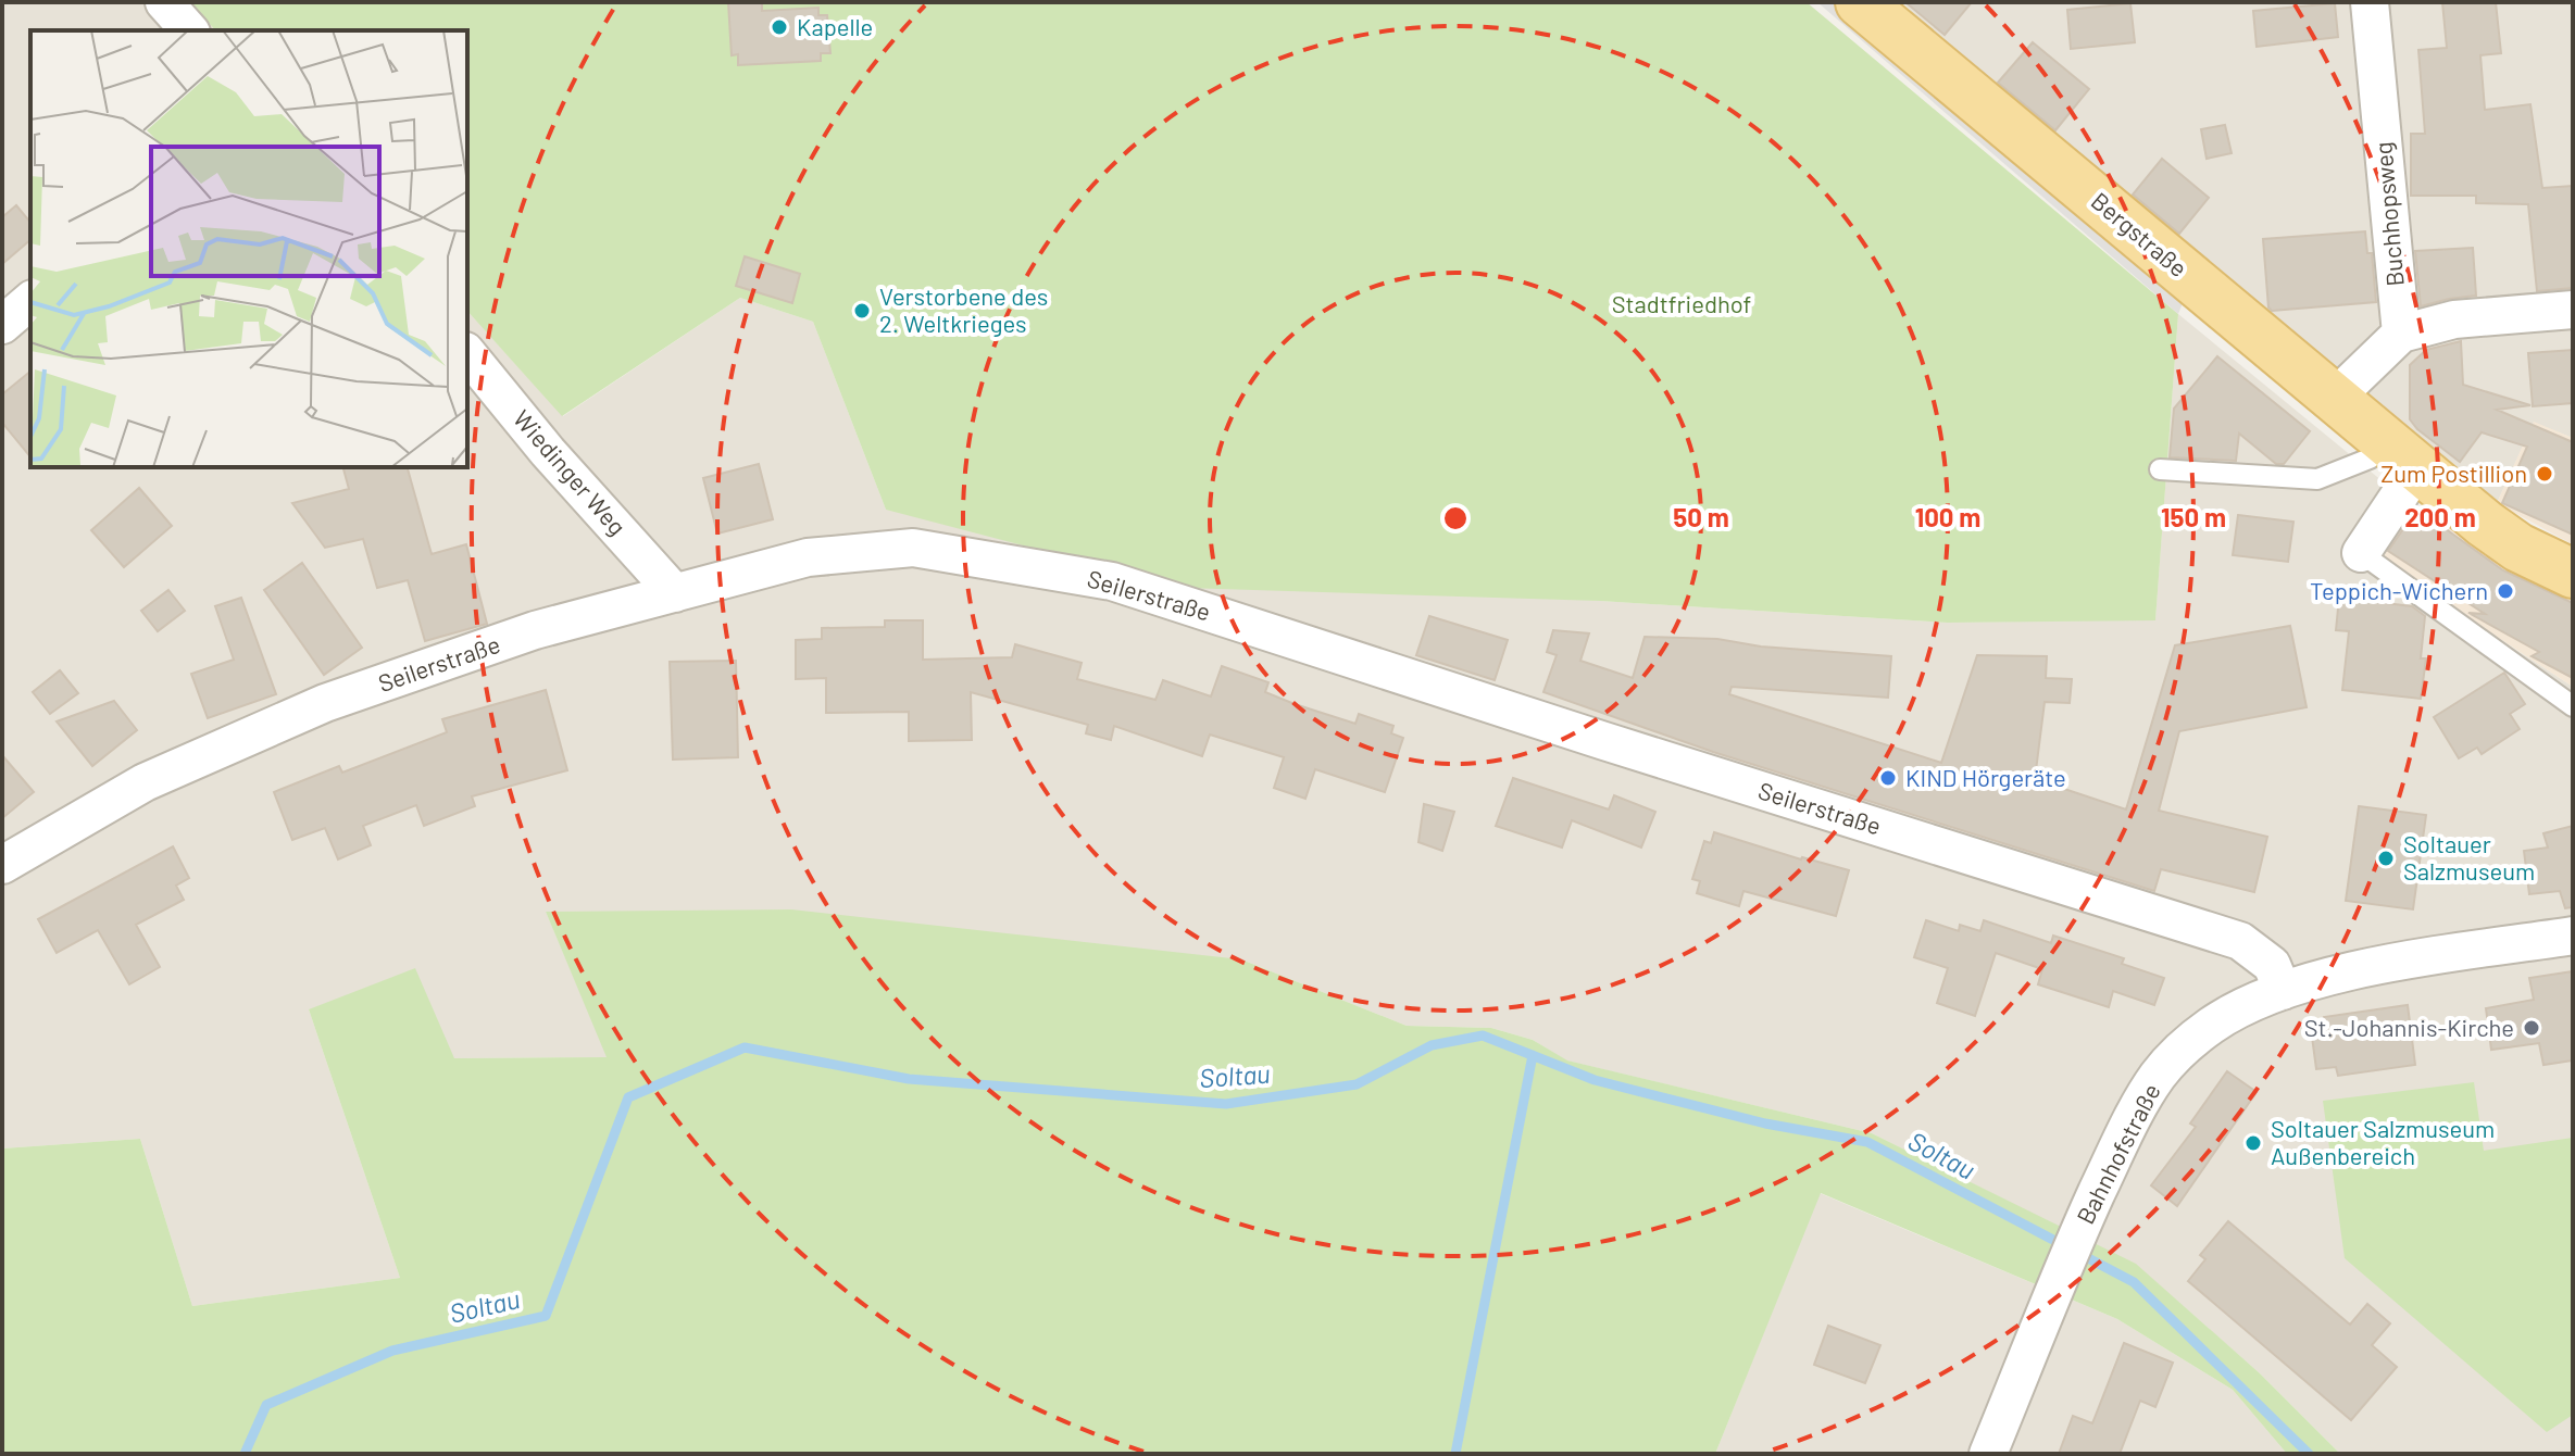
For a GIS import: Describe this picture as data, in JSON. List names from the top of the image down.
{
  "streets": {
    "main road": ["Bergstraße"],
    "street": [
      "Buchhopsweg",
      "Wiedinger Weg",
      "Seilerstraße",
      "Bahnhofstraße"
    ]
  },
  "crossings": [
    ["Wiedinger Weg", "Seilerstraße"],
    ["Seilerstraße", "Bahnhofstraße"]
  ],
  "water": ["Soltau"],
  "parks": ["Stadtfriedhof"],
  "places": [
    "Kapelle",
    "Verstorbene des 2. Weltkrieges",
    "Zum Postillion",
    "Teppich-Wichern",
    "KIND Hörgeräte",
    "Soltauer Salzmuseum",
    "St.-Johannis-Kirche",
    "Soltauer Salzmuseum Außenbereich"
  ],
  "rings": [
    "50 m",
    "100 m",
    "150 m",
    "200 m"
  ]
}
